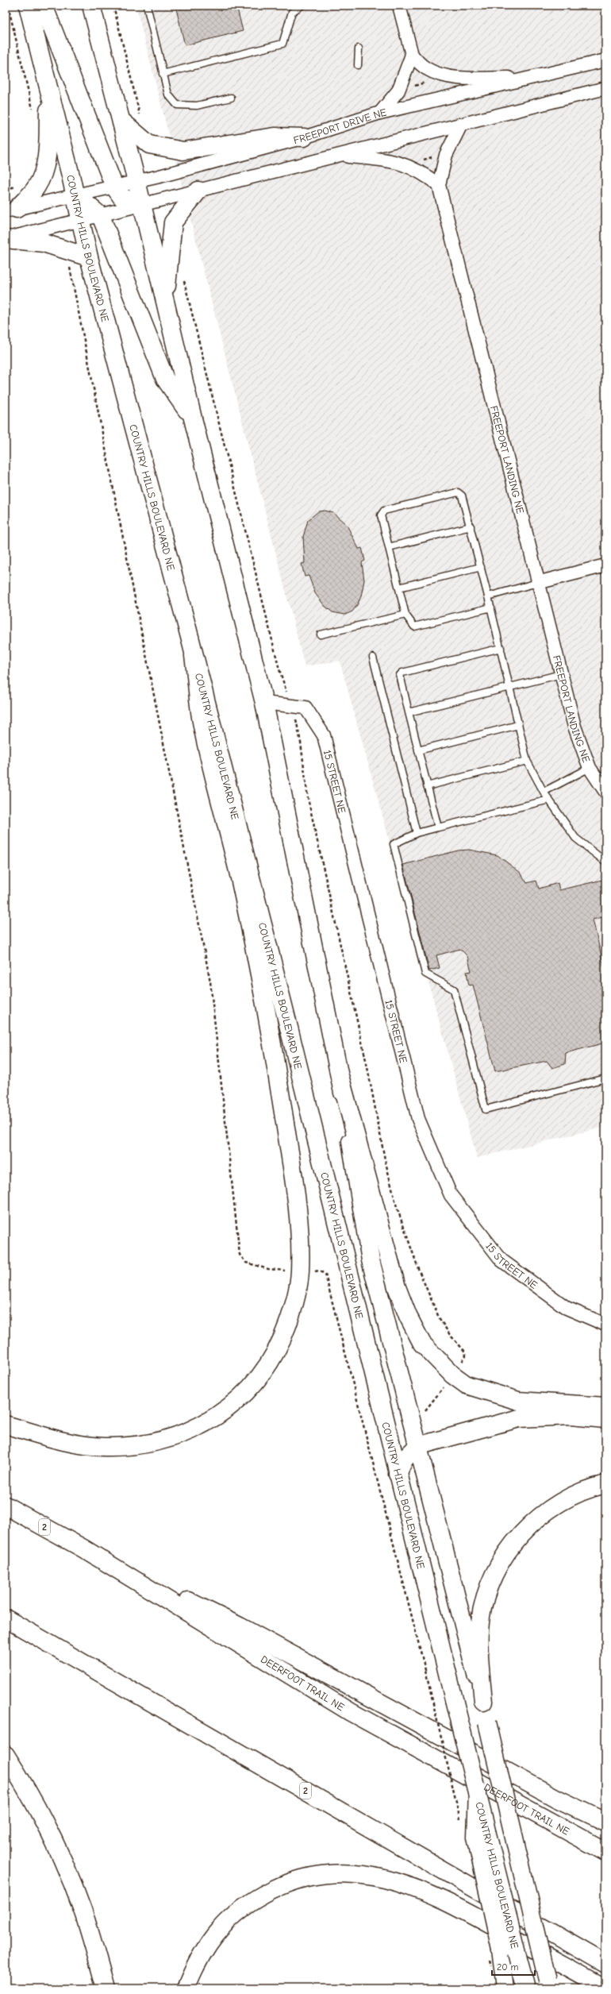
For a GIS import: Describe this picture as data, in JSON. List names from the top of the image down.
{
  "streets": {
    "main road": ["COUNTRY HILLS BOULEVARD NE", "2", "DEERFOOT TRAIL NE"],
    "street": ["FREEPORT DRIVE NE", "FREEPORT LANDING NE", "15 STREET NE"]
  },
  "crossings": [
    ["FREEPORT DRIVE NE", "COUNTRY HILLS BOULEVARD NE"]
  ],
  "scale_bar": "20 m"
}
